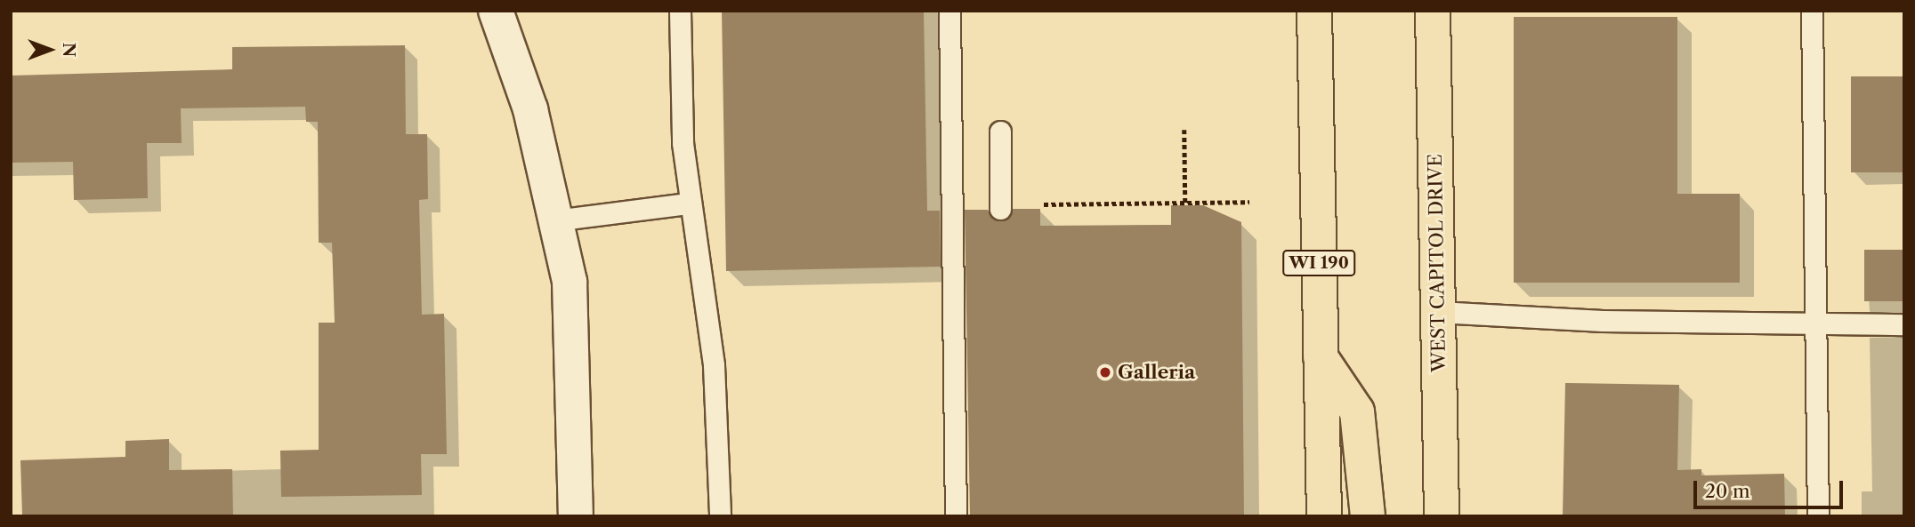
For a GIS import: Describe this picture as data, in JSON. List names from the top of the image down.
{
  "streets": {
    "main road": ["WI 190", "WEST CAPITOL DRIVE"]
  },
  "places": ["Galleria"],
  "scale_bar": "20 m",
  "north": "right"
}
